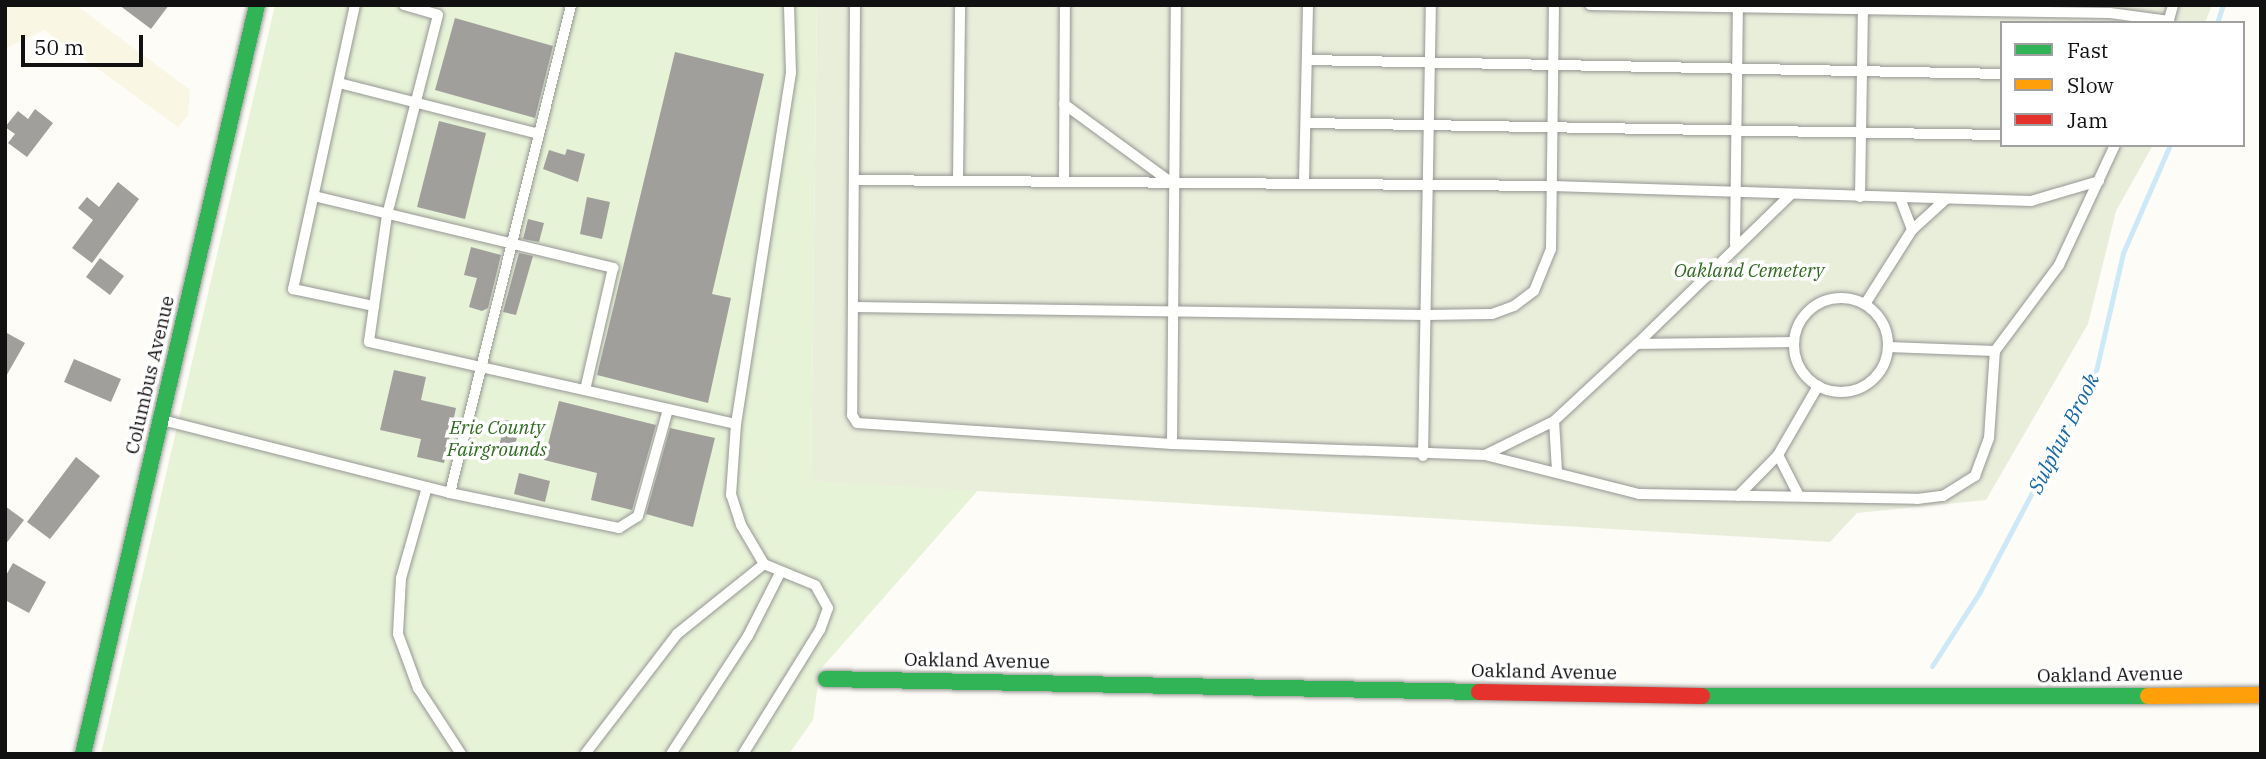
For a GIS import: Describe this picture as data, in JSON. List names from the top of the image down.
{
  "streets": {
    "street": ["Columbus Avenue", "Oakland Avenue"]
  },
  "water": ["Sulphur Brook"],
  "parks": ["Oakland Cemetery", "Erie County Fairgrounds"],
  "legend": ["Fast", "Slow", "Jam"],
  "scale_bar": "50 m"
}
